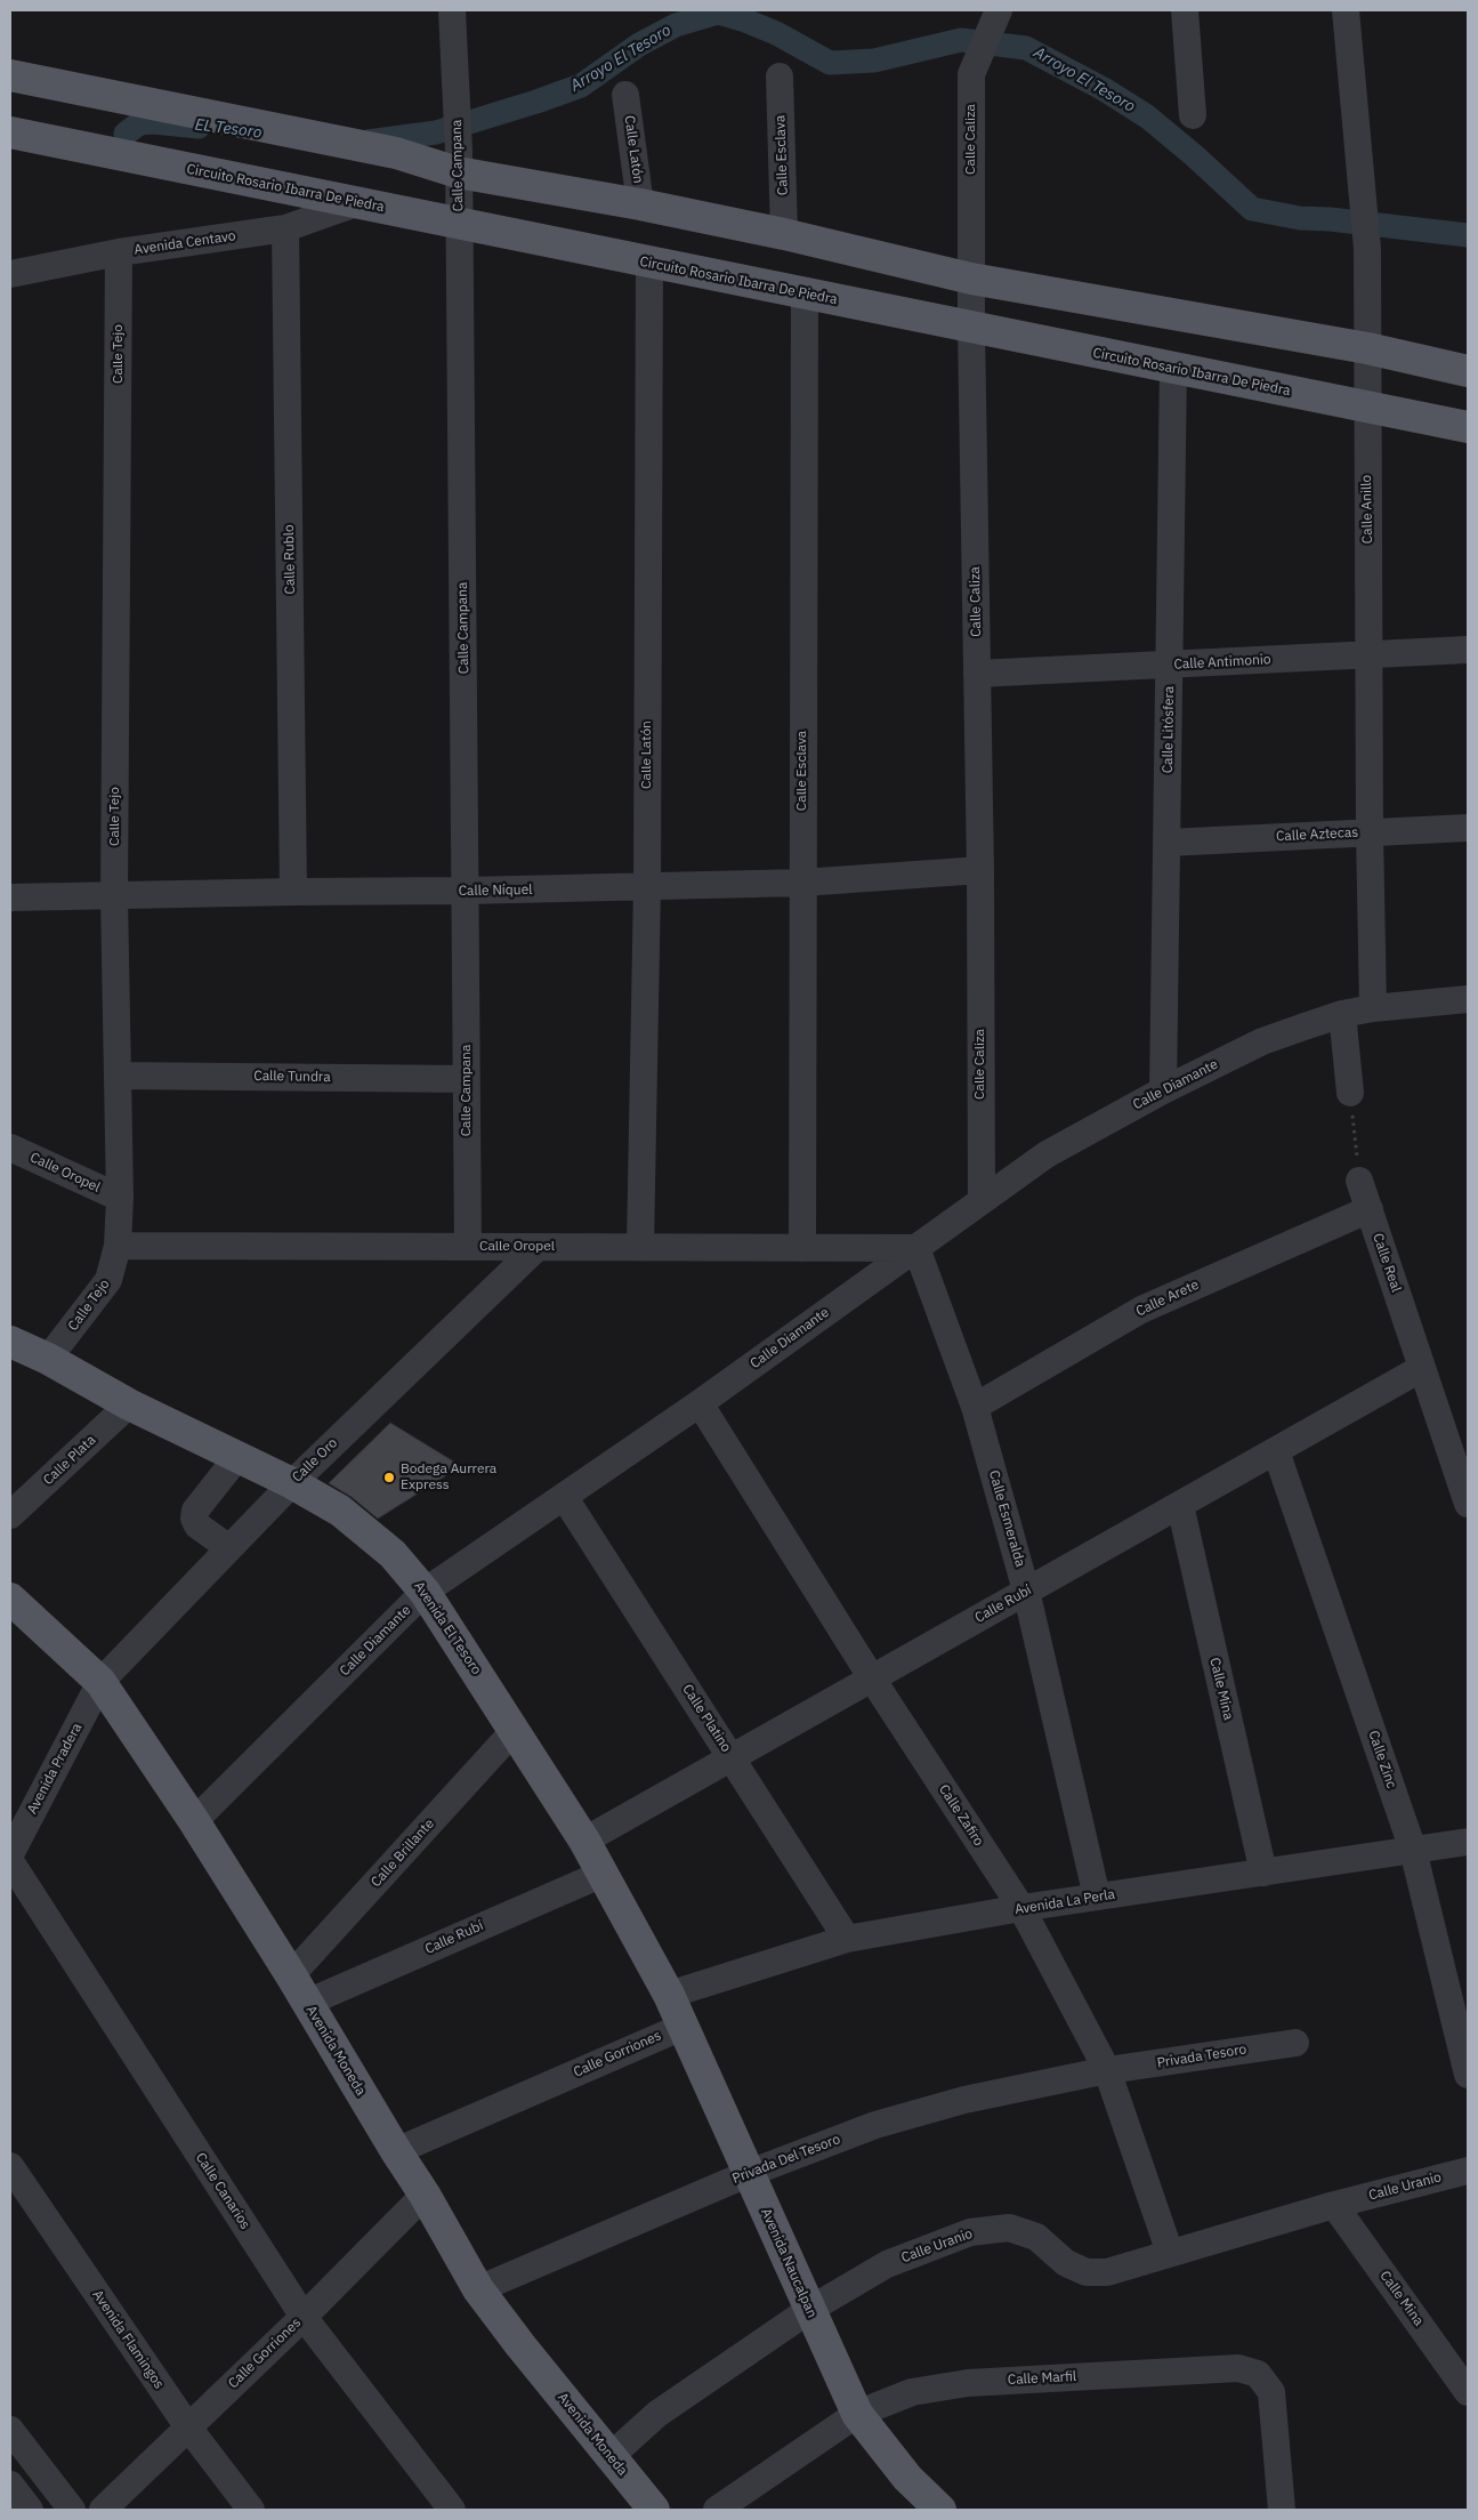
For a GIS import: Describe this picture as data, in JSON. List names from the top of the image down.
{
  "streets": {
    "main road": [
      "Circuito Rosario Ibarra De Piedra",
      "Avenida El Tesoro",
      "Avenida Moneda",
      "Avenida Naucalpan"
    ],
    "street": [
      "Calle Caliza",
      "Calle Latón",
      "Calle Esclava",
      "Calle Campana",
      "Avenida Centavo",
      "Calle Tejo",
      "Calle Anillo",
      "Calle Rublo",
      "Calle Antimonio",
      "Calle Litósfera",
      "Calle Aztecas",
      "Calle Níquel",
      "Calle Tundra",
      "Calle Diamante",
      "Calle Oropel",
      "Calle Real",
      "Calle Arete",
      "Calle Plata",
      "Calle Oro",
      "Calle Esmeralda",
      "Calle Rubí",
      "Calle Mina",
      "Calle Platino",
      "Calle Zinc",
      "Avenida Pradera",
      "Calle Zafiro",
      "Calle Brillante",
      "Avenida La Perla",
      "Calle Gorriones",
      "Privada Tesoro",
      "Privada Del Tesoro",
      "Calle Uranio",
      "Calle Canarios",
      "Avenida Flamingos",
      "Calle Marfil"
    ]
  },
  "crossings": [
    ["Calle Caliza", "Circuito Rosario Ibarra De Piedra"],
    ["Calle Caliza", "Calle Antimonio"],
    ["Calle Caliza", "Calle Níquel"],
    ["Calle Caliza", "Calle Diamante"],
    ["Calle Latón", "Circuito Rosario Ibarra De Piedra"],
    ["Calle Latón", "Calle Níquel"],
    ["Calle Latón", "Calle Oropel"],
    ["Calle Esclava", "Circuito Rosario Ibarra De Piedra"],
    ["Calle Esclava", "Calle Níquel"],
    ["Calle Esclava", "Calle Oropel"],
    ["Calle Campana", "Circuito Rosario Ibarra De Piedra"],
    ["Calle Campana", "Calle Níquel"],
    ["Calle Campana", "Calle Tundra"],
    ["Calle Campana", "Calle Oropel"],
    ["Circuito Rosario Ibarra De Piedra", "Avenida Centavo"],
    ["Circuito Rosario Ibarra De Piedra", "Calle Anillo"],
    ["Circuito Rosario Ibarra De Piedra", "Calle Litósfera"],
    ["Avenida Centavo", "Calle Tejo"],
    ["Avenida Centavo", "Calle Rublo"],
    ["Calle Tejo", "Calle Níquel"],
    ["Calle Tejo", "Calle Tundra"],
    ["Calle Tejo", "Calle Oropel"],
    ["Calle Tejo", "Avenida El Tesoro"],
    ["Calle Anillo", "Calle Antimonio"],
    ["Calle Anillo", "Calle Aztecas"],
    ["Calle Anillo", "Calle Diamante"],
    ["Calle Rublo", "Calle Níquel"],
    ["Calle Antimonio", "Calle Litósfera"],
    ["Calle Litósfera", "Calle Aztecas"],
    ["Calle Litósfera", "Calle Diamante"],
    ["Calle Diamante", "Calle Oropel"],
    ["Calle Diamante", "Calle Esmeralda"],
    ["Calle Diamante", "Avenida El Tesoro"],
    ["Calle Diamante", "Calle Platino"],
    ["Calle Diamante", "Calle Zafiro"],
    ["Calle Diamante", "Avenida Moneda"],
    ["Calle Oropel", "Calle Oro"],
    ["Calle Oropel", "Calle Esmeralda"],
    ["Calle Real", "Calle Arete"],
    ["Calle Real", "Calle Rubí"],
    ["Calle Arete", "Calle Esmeralda"],
    ["Calle Plata", "Avenida El Tesoro"],
    ["Calle Oro", "Avenida El Tesoro"],
    ["Calle Oro", "Avenida Pradera"],
    ["Calle Oro", "Avenida Moneda"],
    ["Calle Esmeralda", "Calle Rubí"],
    ["Calle Esmeralda", "Avenida La Perla"],
    ["Calle Rubí", "Avenida El Tesoro"],
    ["Calle Rubí", "Calle Mina"],
    ["Calle Rubí", "Calle Platino"],
    ["Calle Rubí", "Calle Zinc"],
    ["Calle Rubí", "Calle Zafiro"],
    ["Calle Rubí", "Avenida Moneda"],
    ["Avenida El Tesoro", "Calle Brillante"],
    ["Avenida El Tesoro", "Avenida La Perla"],
    ["Avenida El Tesoro", "Avenida Naucalpan"],
    ["Calle Mina", "Avenida La Perla"],
    ["Calle Mina", "Calle Uranio"],
    ["Calle Platino", "Avenida La Perla"],
    ["Calle Zinc", "Avenida La Perla"],
    ["Avenida Pradera", "Avenida Moneda"],
    ["Calle Zafiro", "Avenida La Perla"],
    ["Calle Zafiro", "Privada Tesoro"],
    ["Calle Zafiro", "Privada Del Tesoro"],
    ["Calle Zafiro", "Calle Uranio"],
    ["Calle Brillante", "Avenida Moneda"],
    ["Avenida La Perla", "Avenida Naucalpan"],
    ["Avenida Moneda", "Calle Gorriones"],
    ["Avenida Moneda", "Privada Del Tesoro"],
    ["Avenida Moneda", "Calle Uranio"],
    ["Calle Gorriones", "Calle Canarios"],
    ["Calle Gorriones", "Avenida Naucalpan"],
    ["Calle Gorriones", "Avenida Flamingos"],
    ["Privada Tesoro", "Privada Del Tesoro"],
    ["Privada Del Tesoro", "Avenida Naucalpan"],
    ["Calle Uranio", "Avenida Naucalpan"],
    ["Avenida Naucalpan", "Calle Marfil"]
  ],
  "water": ["Arroyo El Tesoro", "EL Tesoro"],
  "places": ["Bodega Aurrera Express"]
}
